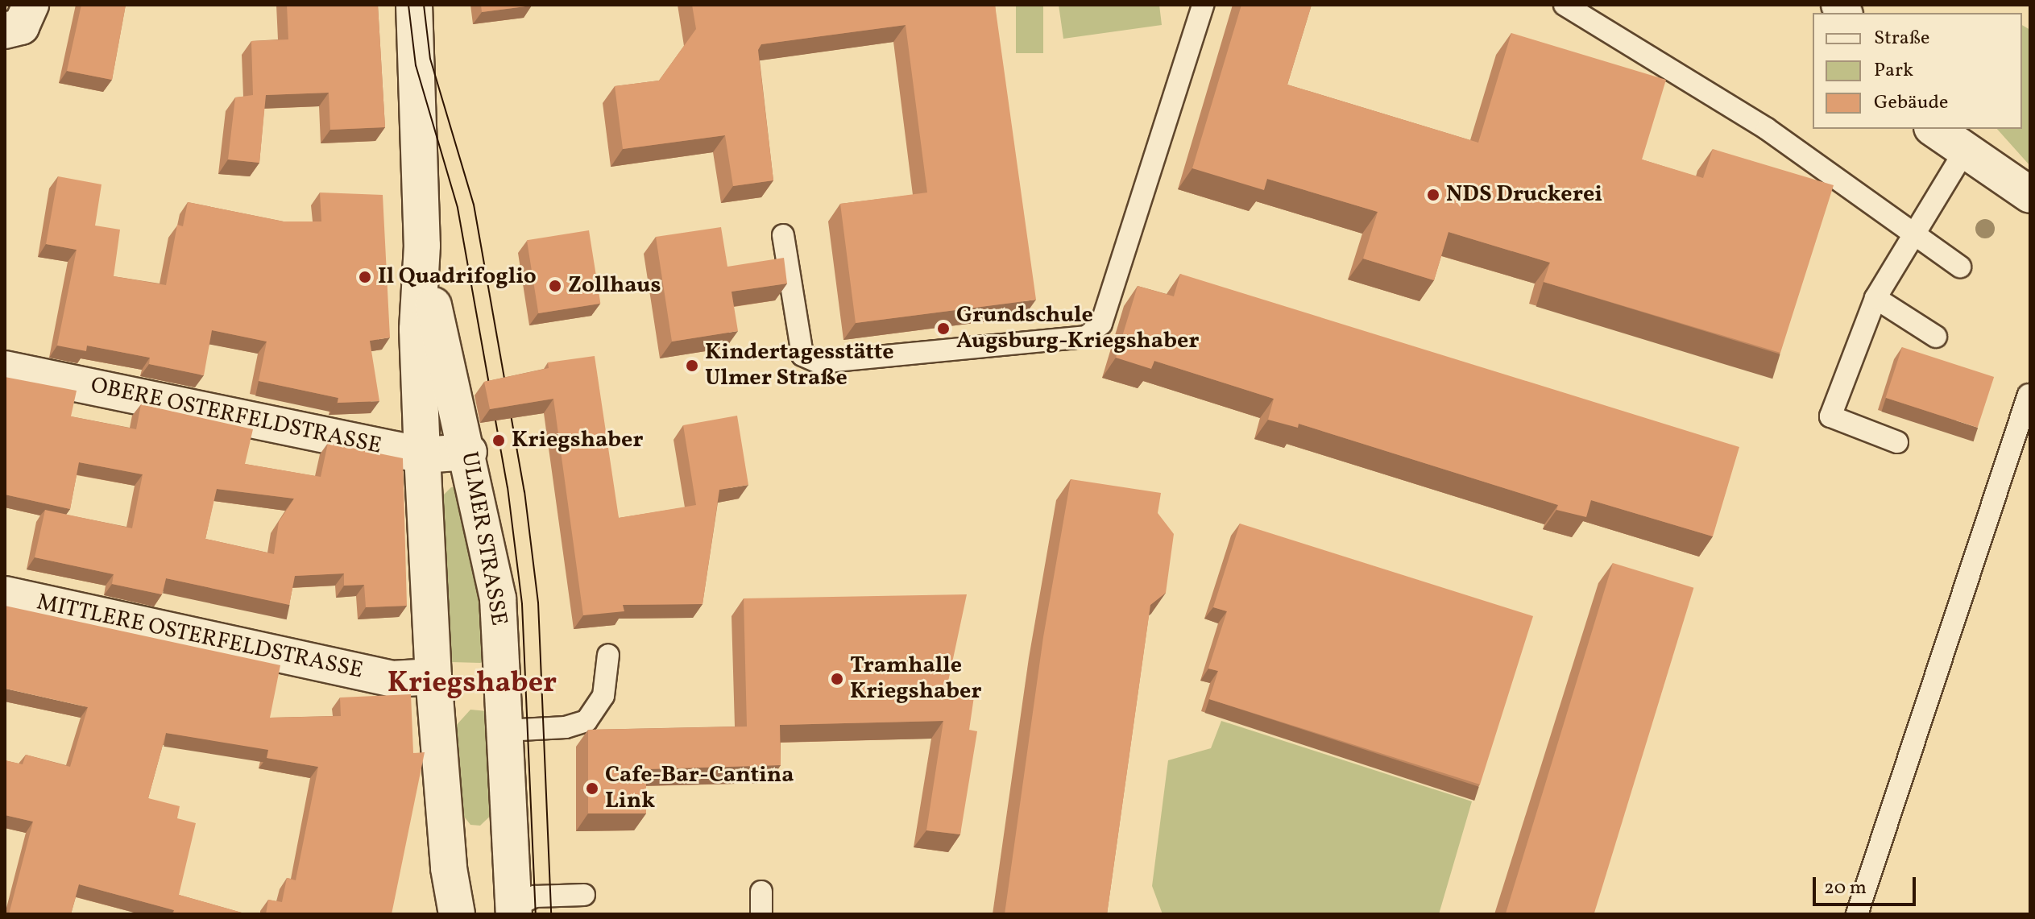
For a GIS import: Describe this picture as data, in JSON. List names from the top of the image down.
{
  "streets": {
    "street": ["OBERE OSTERFELDSTRASSE", "ULMER STRASSE", "MITTLERE OSTERFELDSTRASSE"]
  },
  "crossings": [
    ["OBERE OSTERFELDSTRASSE", "ULMER STRASSE"],
    ["ULMER STRASSE", "MITTLERE OSTERFELDSTRASSE"]
  ],
  "districts": ["Kriegshaber"],
  "places": [
    "NDS Druckerei",
    "Il Quadrifoglio",
    "Zollhaus",
    "Grundschule Augsburg-Kriegshaber",
    "Kindertagesstätte Ulmer Straße",
    "Kriegshaber",
    "Tramhalle Kriegshaber",
    "Cafe-Bar-Cantina Link"
  ],
  "legend": ["Straße", "Park", "Gebäude"],
  "scale_bar": "20 m"
}
